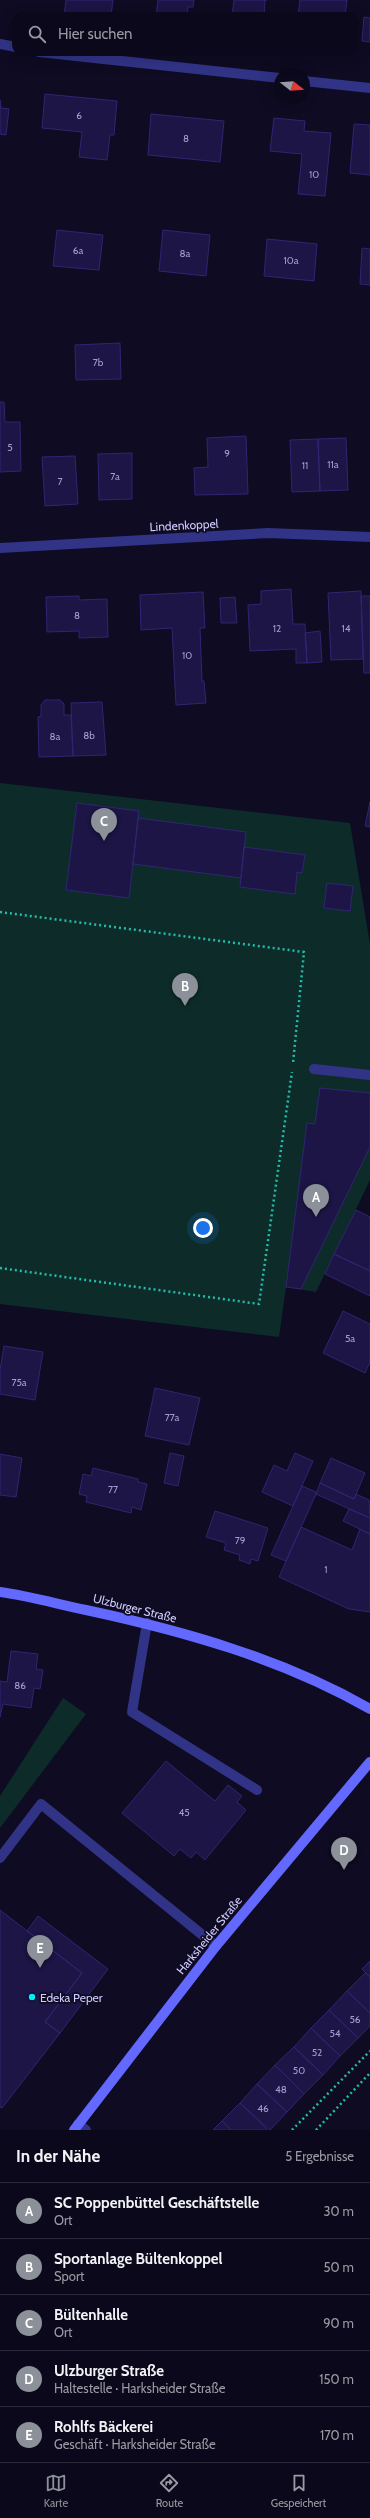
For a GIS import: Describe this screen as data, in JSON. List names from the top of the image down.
{
  "streets": {
    "main road": ["Ulzburger Straße", "Harksheider Straße"],
    "street": ["Lindenkoppel"]
  },
  "places": ["Edeka Peper"],
  "house_numbers": [
    "6",
    "8",
    "10",
    "6a",
    "8a",
    "10a",
    "7b",
    "5",
    "9",
    "11a",
    "11",
    "7a",
    "7",
    "8",
    "12",
    "14",
    "10",
    "8b",
    "8a",
    "5a",
    "75a",
    "77a",
    "77",
    "79",
    "1",
    "86",
    "45",
    "56",
    "54",
    "52",
    "50",
    "48",
    "46"
  ],
  "north": "right",
  "page": {
    "search": "Hier suchen",
    "pins": [
      "C",
      "B",
      "A",
      "D",
      "E"
    ],
    "heading": ["In der Nähe", "5 Ergebnisse"],
    "list": [
      {
        "mark": "A",
        "name": "SC Poppenbüttel Geschäftstelle",
        "note": "Ort",
        "value": "30 m"
      },
      {
        "mark": "B",
        "name": "Sportanlage Bültenkoppel",
        "note": "Sport",
        "value": "50 m"
      },
      {
        "mark": "C",
        "name": "Bültenhalle",
        "note": "Ort",
        "value": "90 m"
      },
      {
        "mark": "D",
        "name": "Ulzburger Straße",
        "note": "Haltestelle · Harksheider Straße",
        "value": "150 m"
      },
      {
        "mark": "E",
        "name": "Rohlfs Bäckerei",
        "note": "Geschäft · Harksheider Straße",
        "value": "170 m"
      }
    ],
    "nav": ["Karte", "Route", "Gespeichert"]
  }
}
